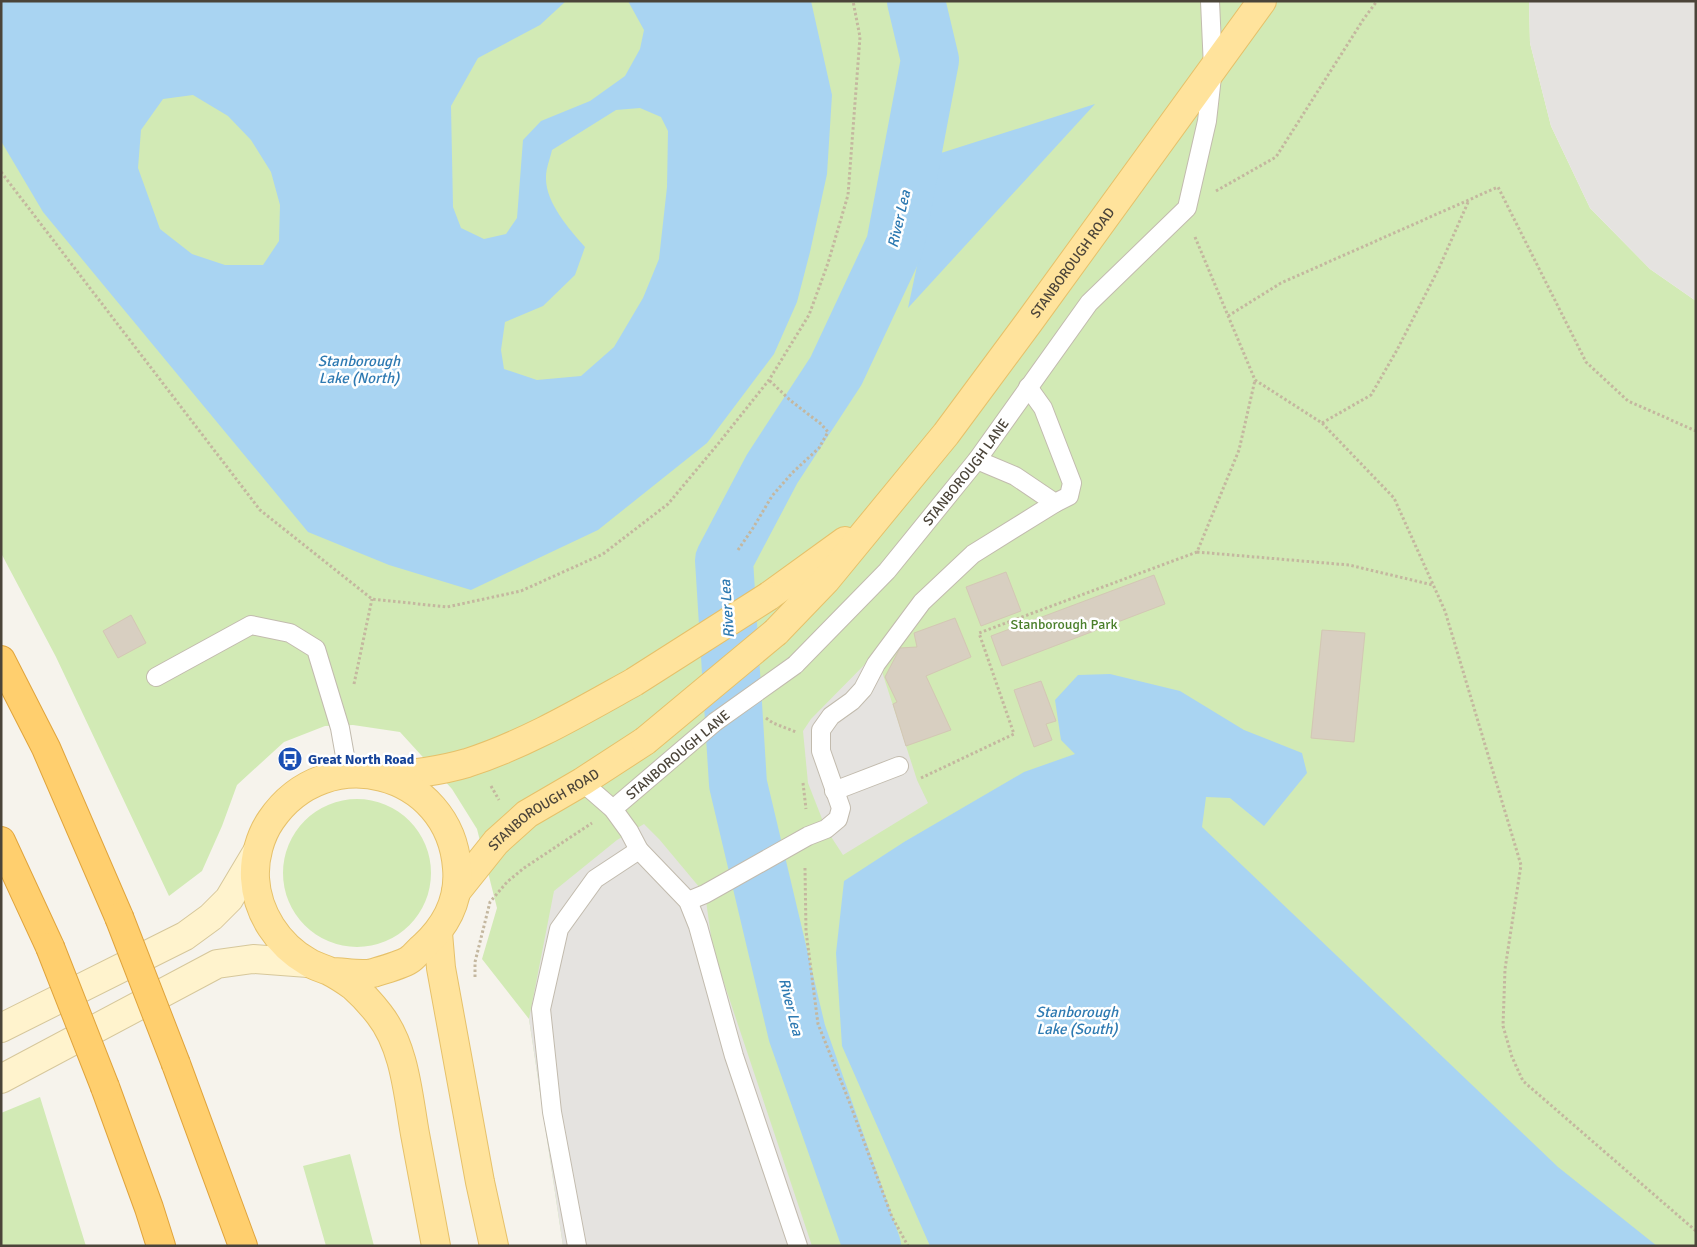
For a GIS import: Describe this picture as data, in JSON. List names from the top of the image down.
{
  "streets": {
    "main road": ["STANBOROUGH ROAD"],
    "lane": ["STANBOROUGH LANE"]
  },
  "crossings": [
    ["STANBOROUGH ROAD", "STANBOROUGH LANE"]
  ],
  "water": ["River Lea", "Stanborough Lake (North)", "Stanborough Lake (South)"],
  "parks": ["Stanborough Park"],
  "places": {
    "bus stop": ["Great North Road"]
  }
}
